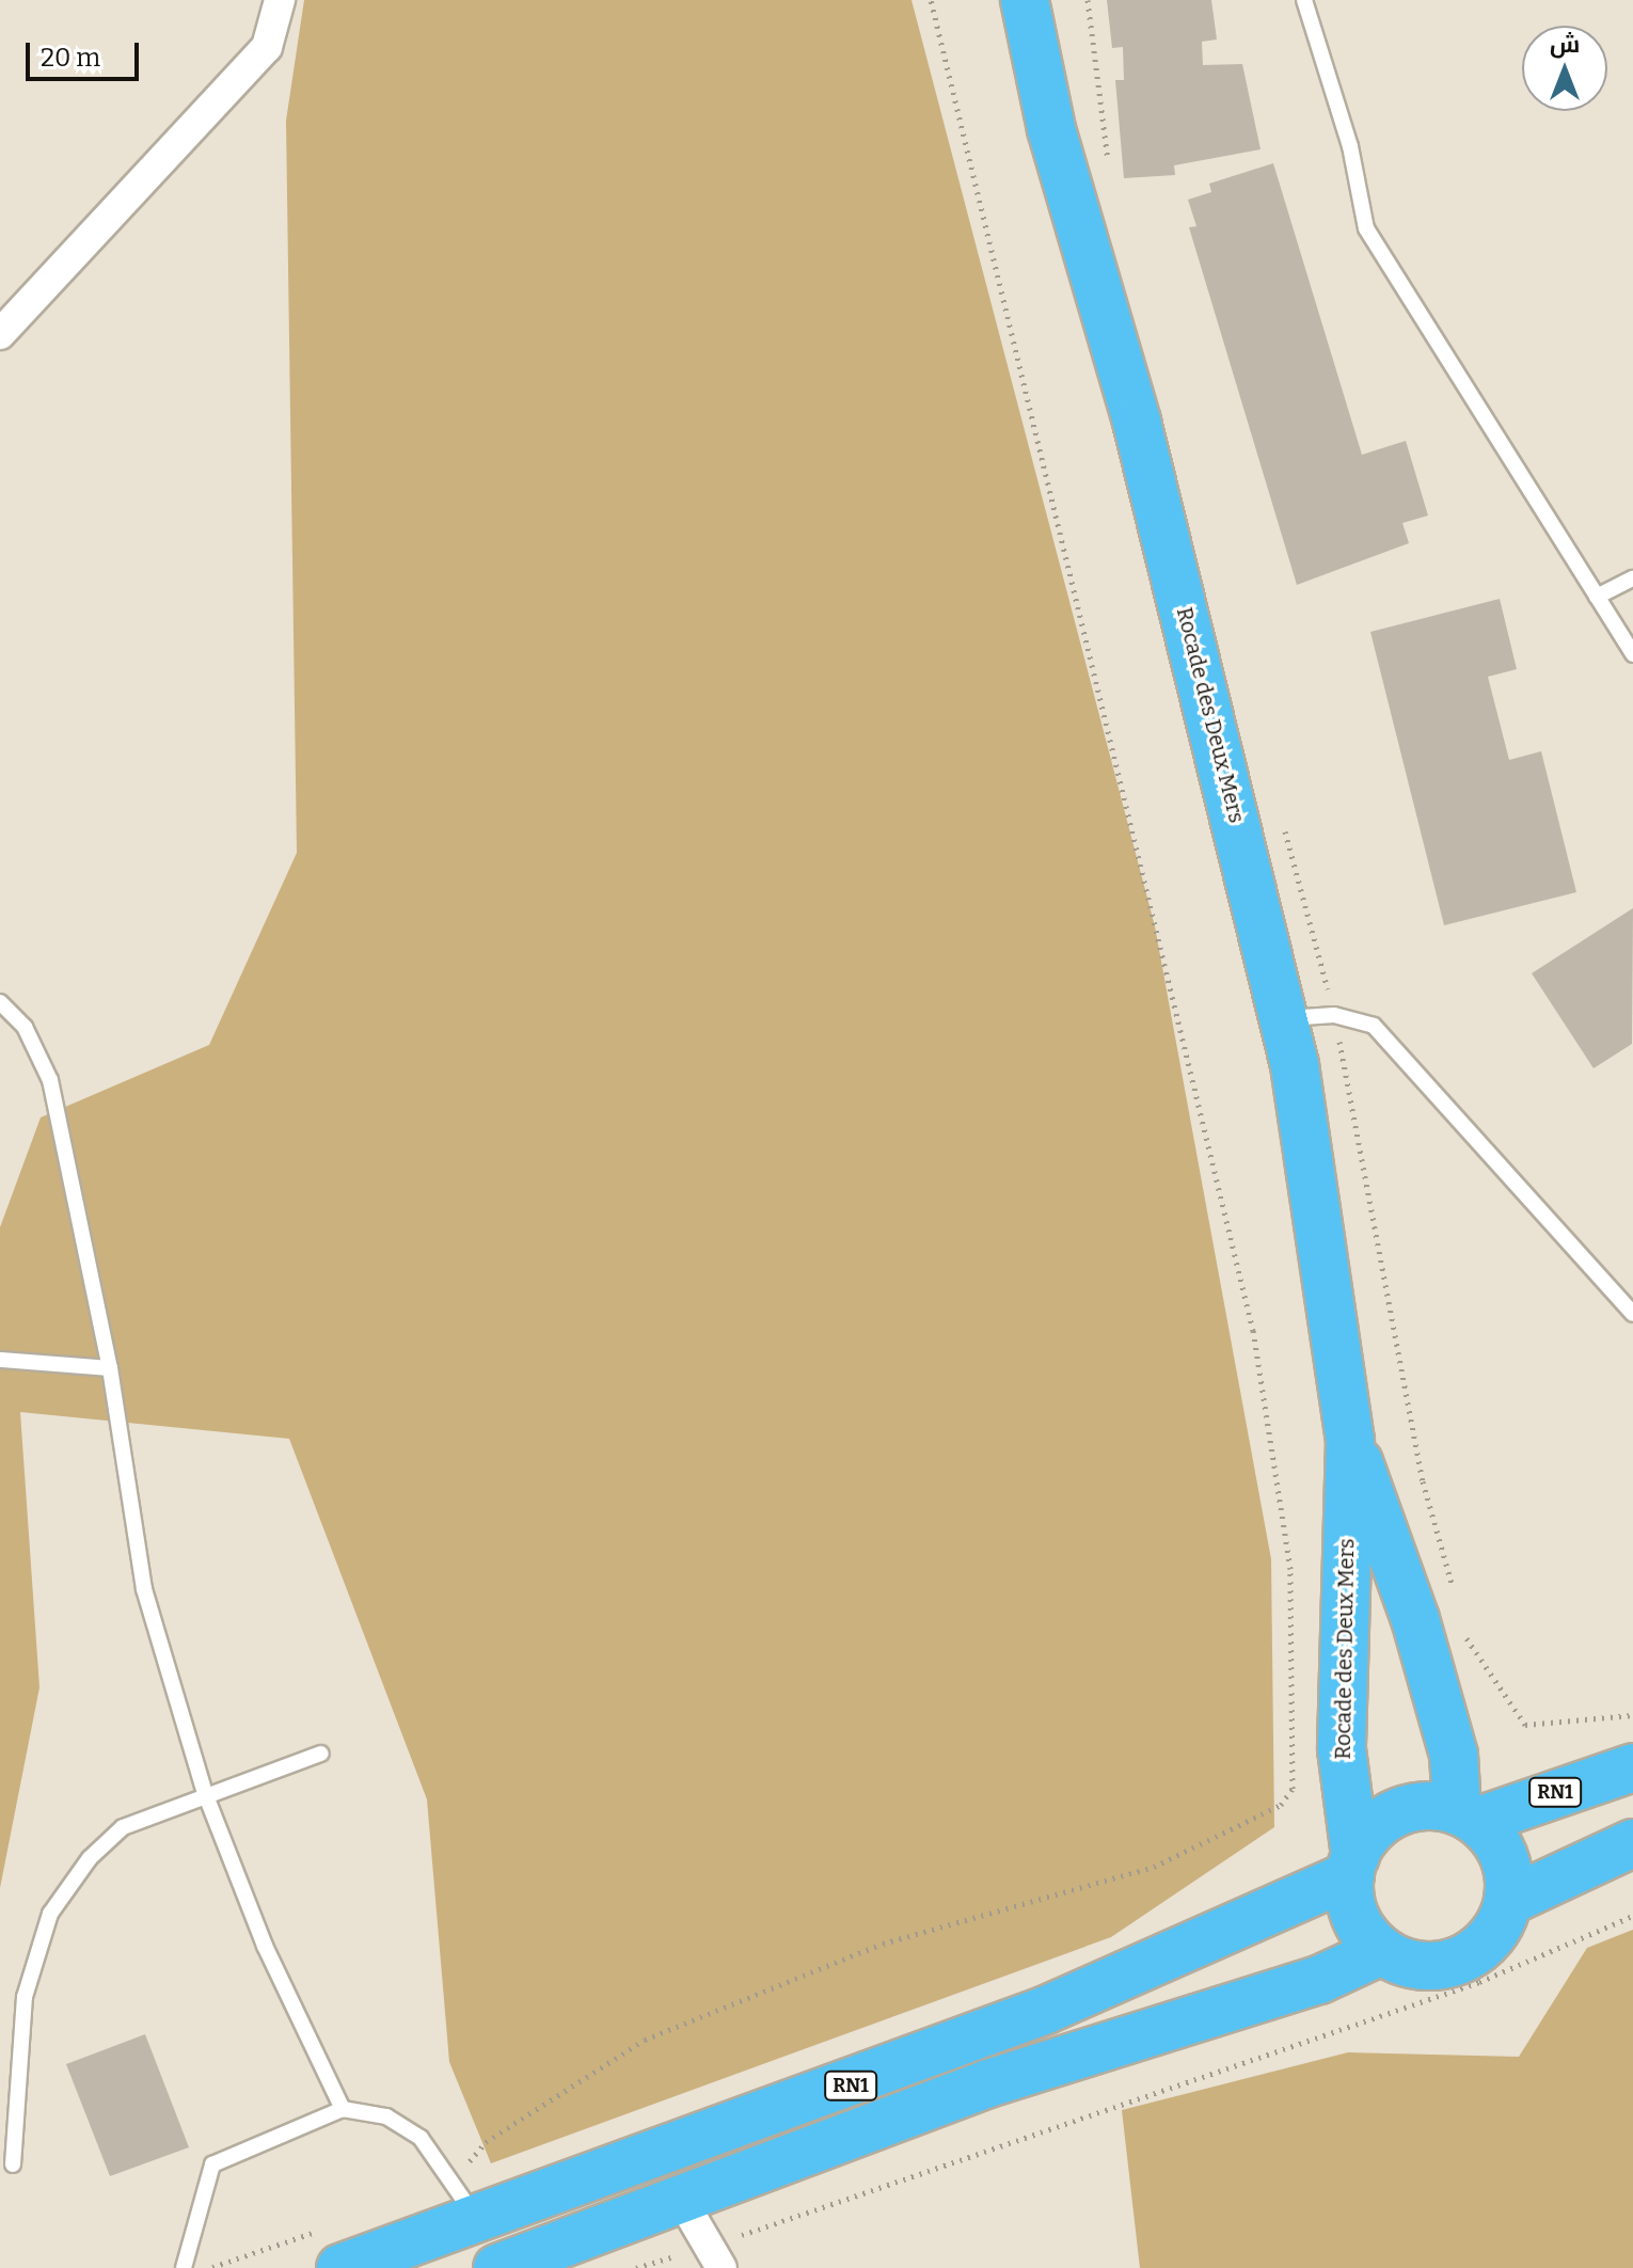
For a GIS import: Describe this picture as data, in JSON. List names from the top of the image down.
{
  "streets": {
    "highway": ["Rocade des Deux Mers", "RN1"]
  },
  "crossings": [
    ["Rocade des Deux Mers", "RN1"]
  ],
  "scale_bar": "20 m",
  "north": "top"
}
